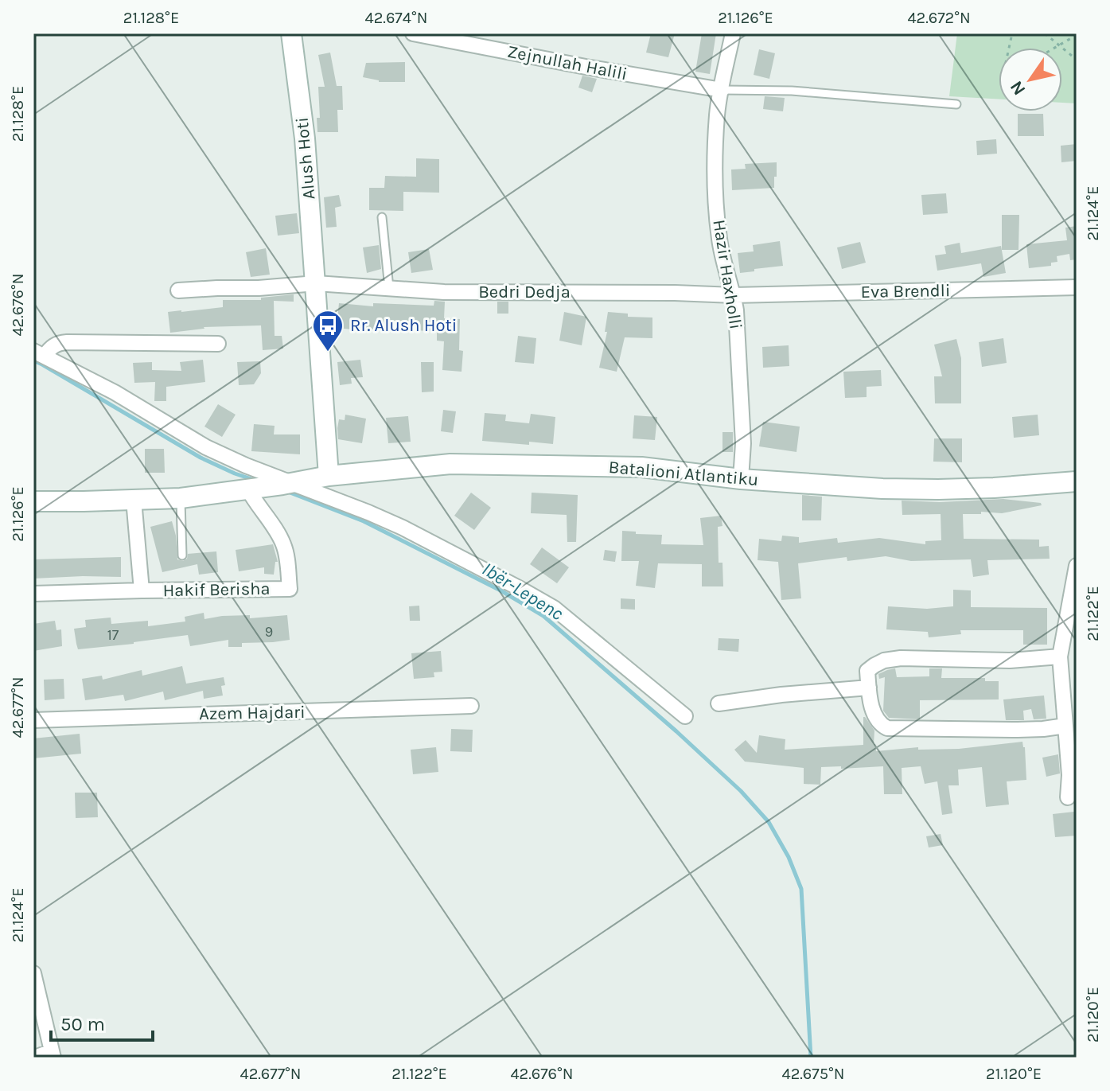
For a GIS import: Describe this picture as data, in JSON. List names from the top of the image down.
{
  "streets": {
    "street": [
      "Zejnullah Halili",
      "Alush Hoti",
      "Hazir Haxholli",
      "Eva Brendli",
      "Bedri Dedja",
      "Batalioni Atlantiku",
      "Hakif Berisha",
      "Azem Hajdari"
    ]
  },
  "crossings": [
    ["Zejnullah Halili", "Hazir Haxholli"],
    ["Alush Hoti", "Bedri Dedja"],
    ["Alush Hoti", "Batalioni Atlantiku"],
    ["Hazir Haxholli", "Eva Brendli"],
    ["Hazir Haxholli", "Bedri Dedja"],
    ["Hazir Haxholli", "Batalioni Atlantiku"],
    ["Eva Brendli", "Bedri Dedja"],
    ["Batalioni Atlantiku", "Hakif Berisha"]
  ],
  "water": ["Ibër-Lepenc"],
  "places": {
    "bus stop": ["Rr. Alush Hoti"]
  },
  "house_numbers": ["9", "17"],
  "scale_bar": "50 m",
  "north": "bottom left",
  "coordinates": [
    "21.128°E",
    "42.674°N",
    "21.126°E",
    "42.672°N",
    "21.124°E",
    "42.676°N",
    "21.122°E",
    "42.677°N",
    "21.120°E",
    "42.675°N"
  ]
}
